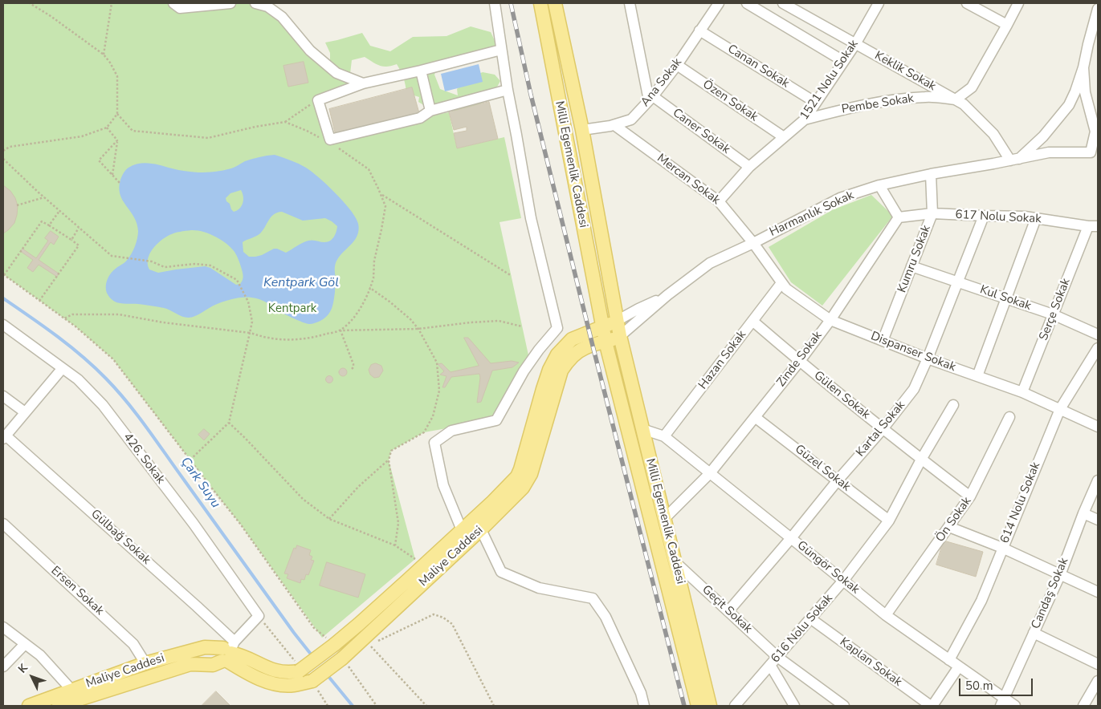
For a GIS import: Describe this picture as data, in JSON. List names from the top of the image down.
{
  "streets": {
    "main road": ["Milli Egemenlik Caddesi", "Maliye Caddesi"],
    "street": [
      "Canan Sokak",
      "Keklik Sokak",
      "1521 Nolu Sokak",
      "Ana Sokak",
      "Özen Sokak",
      "Pembe Sokak",
      "Caner Sokak",
      "Mercan Sokak",
      "Harmanlık Sokak",
      "617 Nolu Sokak",
      "Kumru Sokak",
      "Kul Sokak",
      "Serçe Sokak",
      "Dispanser Sokak",
      "Zinde Sokak",
      "Hazan Sokak",
      "Gülen Sokak",
      "Kartal Sokak",
      "426. Sokak",
      "Güzel Sokak",
      "614 Nolu Sokak",
      "Ön Sokak",
      "Gülbağ Sokak",
      "Güngör Sokak",
      "Ersen Sokak",
      "Candaş Sokak",
      "Geçit Sokak",
      "616 Nolu Sokak",
      "Kaplan Sokak"
    ]
  },
  "crossings": [
    ["Canan Sokak", "1521 Nolu Sokak"],
    ["Canan Sokak", "Ana Sokak"],
    ["Keklik Sokak", "1521 Nolu Sokak"],
    ["Keklik Sokak", "Pembe Sokak"],
    ["Keklik Sokak", "Harmanlık Sokak"],
    ["1521 Nolu Sokak", "Özen Sokak"],
    ["1521 Nolu Sokak", "Pembe Sokak"],
    ["1521 Nolu Sokak", "Caner Sokak"],
    ["1521 Nolu Sokak", "Mercan Sokak"],
    ["Ana Sokak", "Özen Sokak"],
    ["Ana Sokak", "Caner Sokak"],
    ["Ana Sokak", "Milli Egemenlik Caddesi"],
    ["Ana Sokak", "Mercan Sokak"],
    ["Milli Egemenlik Caddesi", "Harmanlık Sokak"],
    ["Milli Egemenlik Caddesi", "Zinde Sokak"],
    ["Milli Egemenlik Caddesi", "Maliye Caddesi"],
    ["Milli Egemenlik Caddesi", "Güngör Sokak"],
    ["Milli Egemenlik Caddesi", "Geçit Sokak"],
    ["Mercan Sokak", "Harmanlık Sokak"],
    ["Mercan Sokak", "Dispanser Sokak"],
    ["Harmanlık Sokak", "Kumru Sokak"],
    ["Harmanlık Sokak", "Dispanser Sokak"],
    ["Harmanlık Sokak", "Maliye Caddesi"],
    ["617 Nolu Sokak", "Kumru Sokak"],
    ["617 Nolu Sokak", "Serçe Sokak"],
    ["617 Nolu Sokak", "Zinde Sokak"],
    ["617 Nolu Sokak", "Kartal Sokak"],
    ["Kumru Sokak", "Kul Sokak"],
    ["Kumru Sokak", "Dispanser Sokak"],
    ["Kul Sokak", "Serçe Sokak"],
    ["Kul Sokak", "Kartal Sokak"],
    ["Serçe Sokak", "Dispanser Sokak"],
    ["Dispanser Sokak", "Zinde Sokak"],
    ["Dispanser Sokak", "Hazan Sokak"],
    ["Dispanser Sokak", "Kartal Sokak"],
    ["Dispanser Sokak", "614 Nolu Sokak"],
    ["Zinde Sokak", "Gülen Sokak"],
    ["Zinde Sokak", "Güzel Sokak"],
    ["Zinde Sokak", "Güngör Sokak"],
    ["Hazan Sokak", "Gülen Sokak"],
    ["Hazan Sokak", "Güngör Sokak"],
    ["Gülen Sokak", "Kartal Sokak"],
    ["Gülen Sokak", "Ön Sokak"],
    ["Gülen Sokak", "616 Nolu Sokak"],
    ["Kartal Sokak", "Güzel Sokak"],
    ["Kartal Sokak", "Güngör Sokak"],
    ["Kartal Sokak", "Geçit Sokak"],
    ["Güzel Sokak", "616 Nolu Sokak"],
    ["614 Nolu Sokak", "Güngör Sokak"],
    ["Ön Sokak", "Güngör Sokak"],
    ["Gülbağ Sokak", "Maliye Caddesi"],
    ["Maliye Caddesi", "Ersen Sokak"],
    ["Güngör Sokak", "Candaş Sokak"],
    ["Güngör Sokak", "616 Nolu Sokak"],
    ["Geçit Sokak", "616 Nolu Sokak"],
    ["616 Nolu Sokak", "Kaplan Sokak"]
  ],
  "water": ["Kentpark Göl", "Çark Suyu"],
  "parks": ["Kentpark"],
  "scale_bar": "50 m",
  "north": "top left"
}
